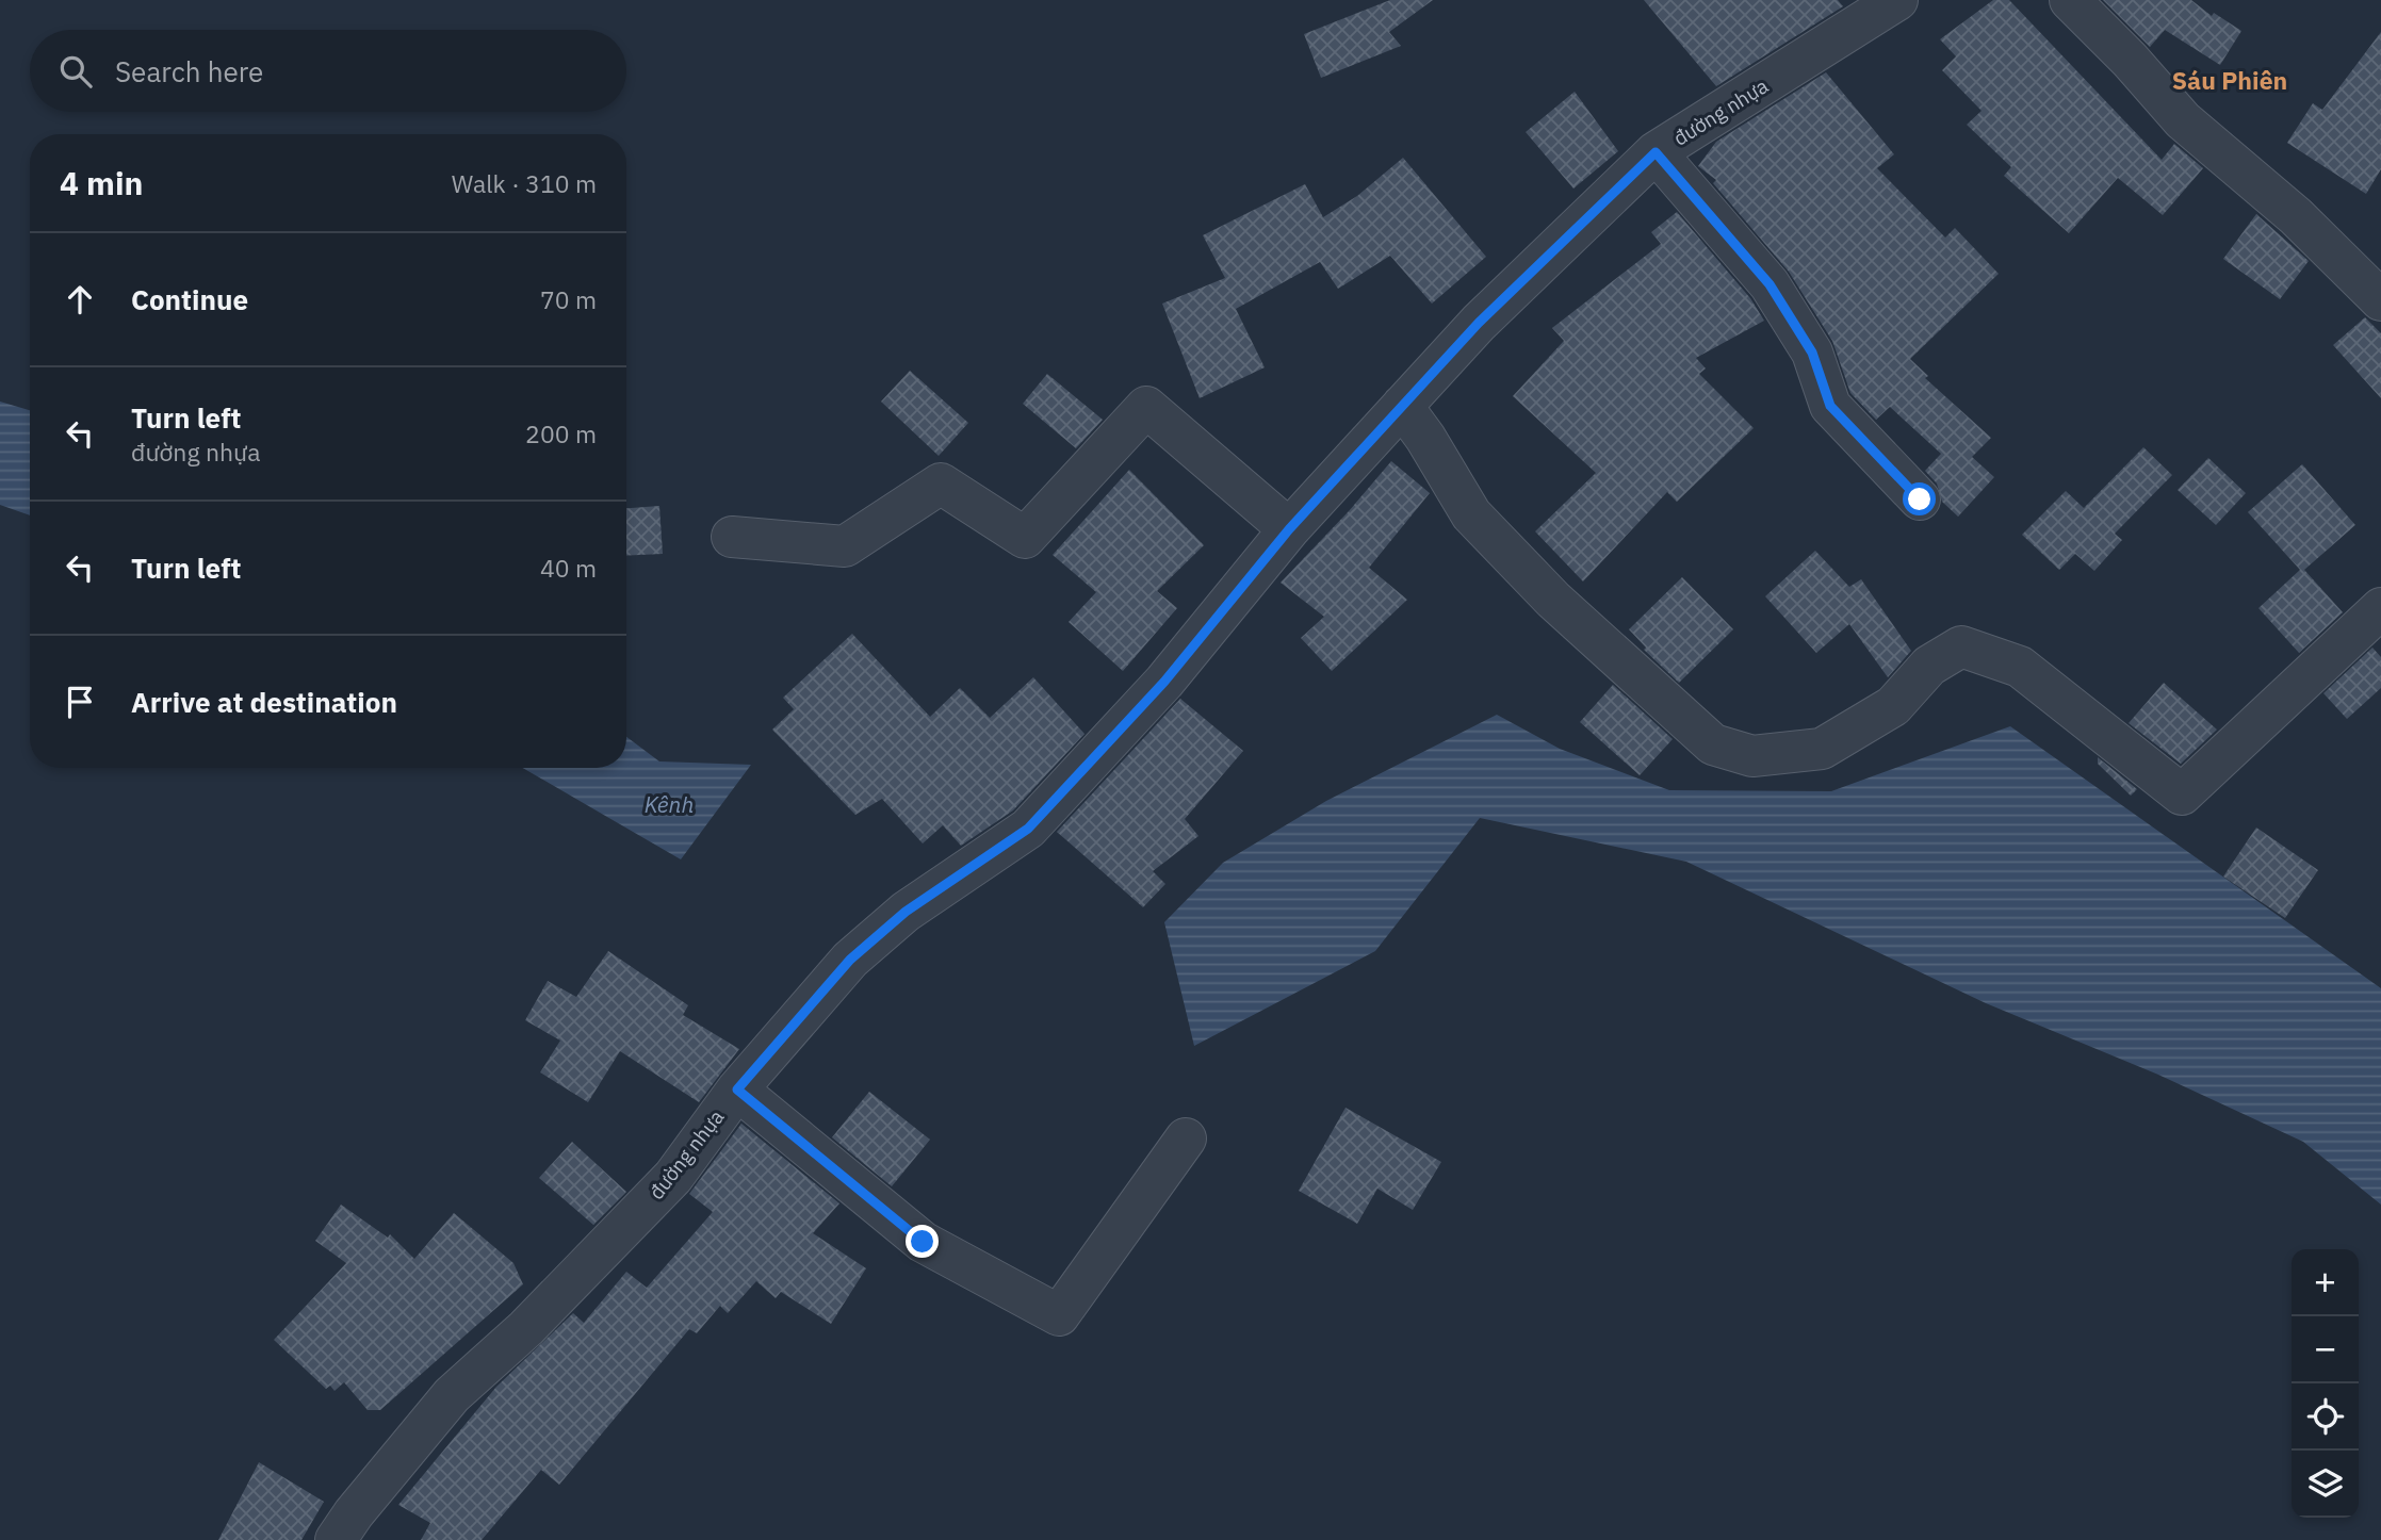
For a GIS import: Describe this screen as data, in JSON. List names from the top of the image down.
{
  "streets": {
    "street": ["đường nhựa"]
  },
  "districts": ["Sáu Phiên"],
  "water": ["Kênh"],
  "page": {
    "search": "Search here",
    "heading": ["4 min", "Walk · 310 m"],
    "list": [
      ["Continue", "70 m"],
      ["Turn left", "đường nhựa", "200 m"],
      ["Turn left", "40 m"],
      "Arrive at destination"
    ],
    "map_buttons": ["+", "−"]
  }
}
